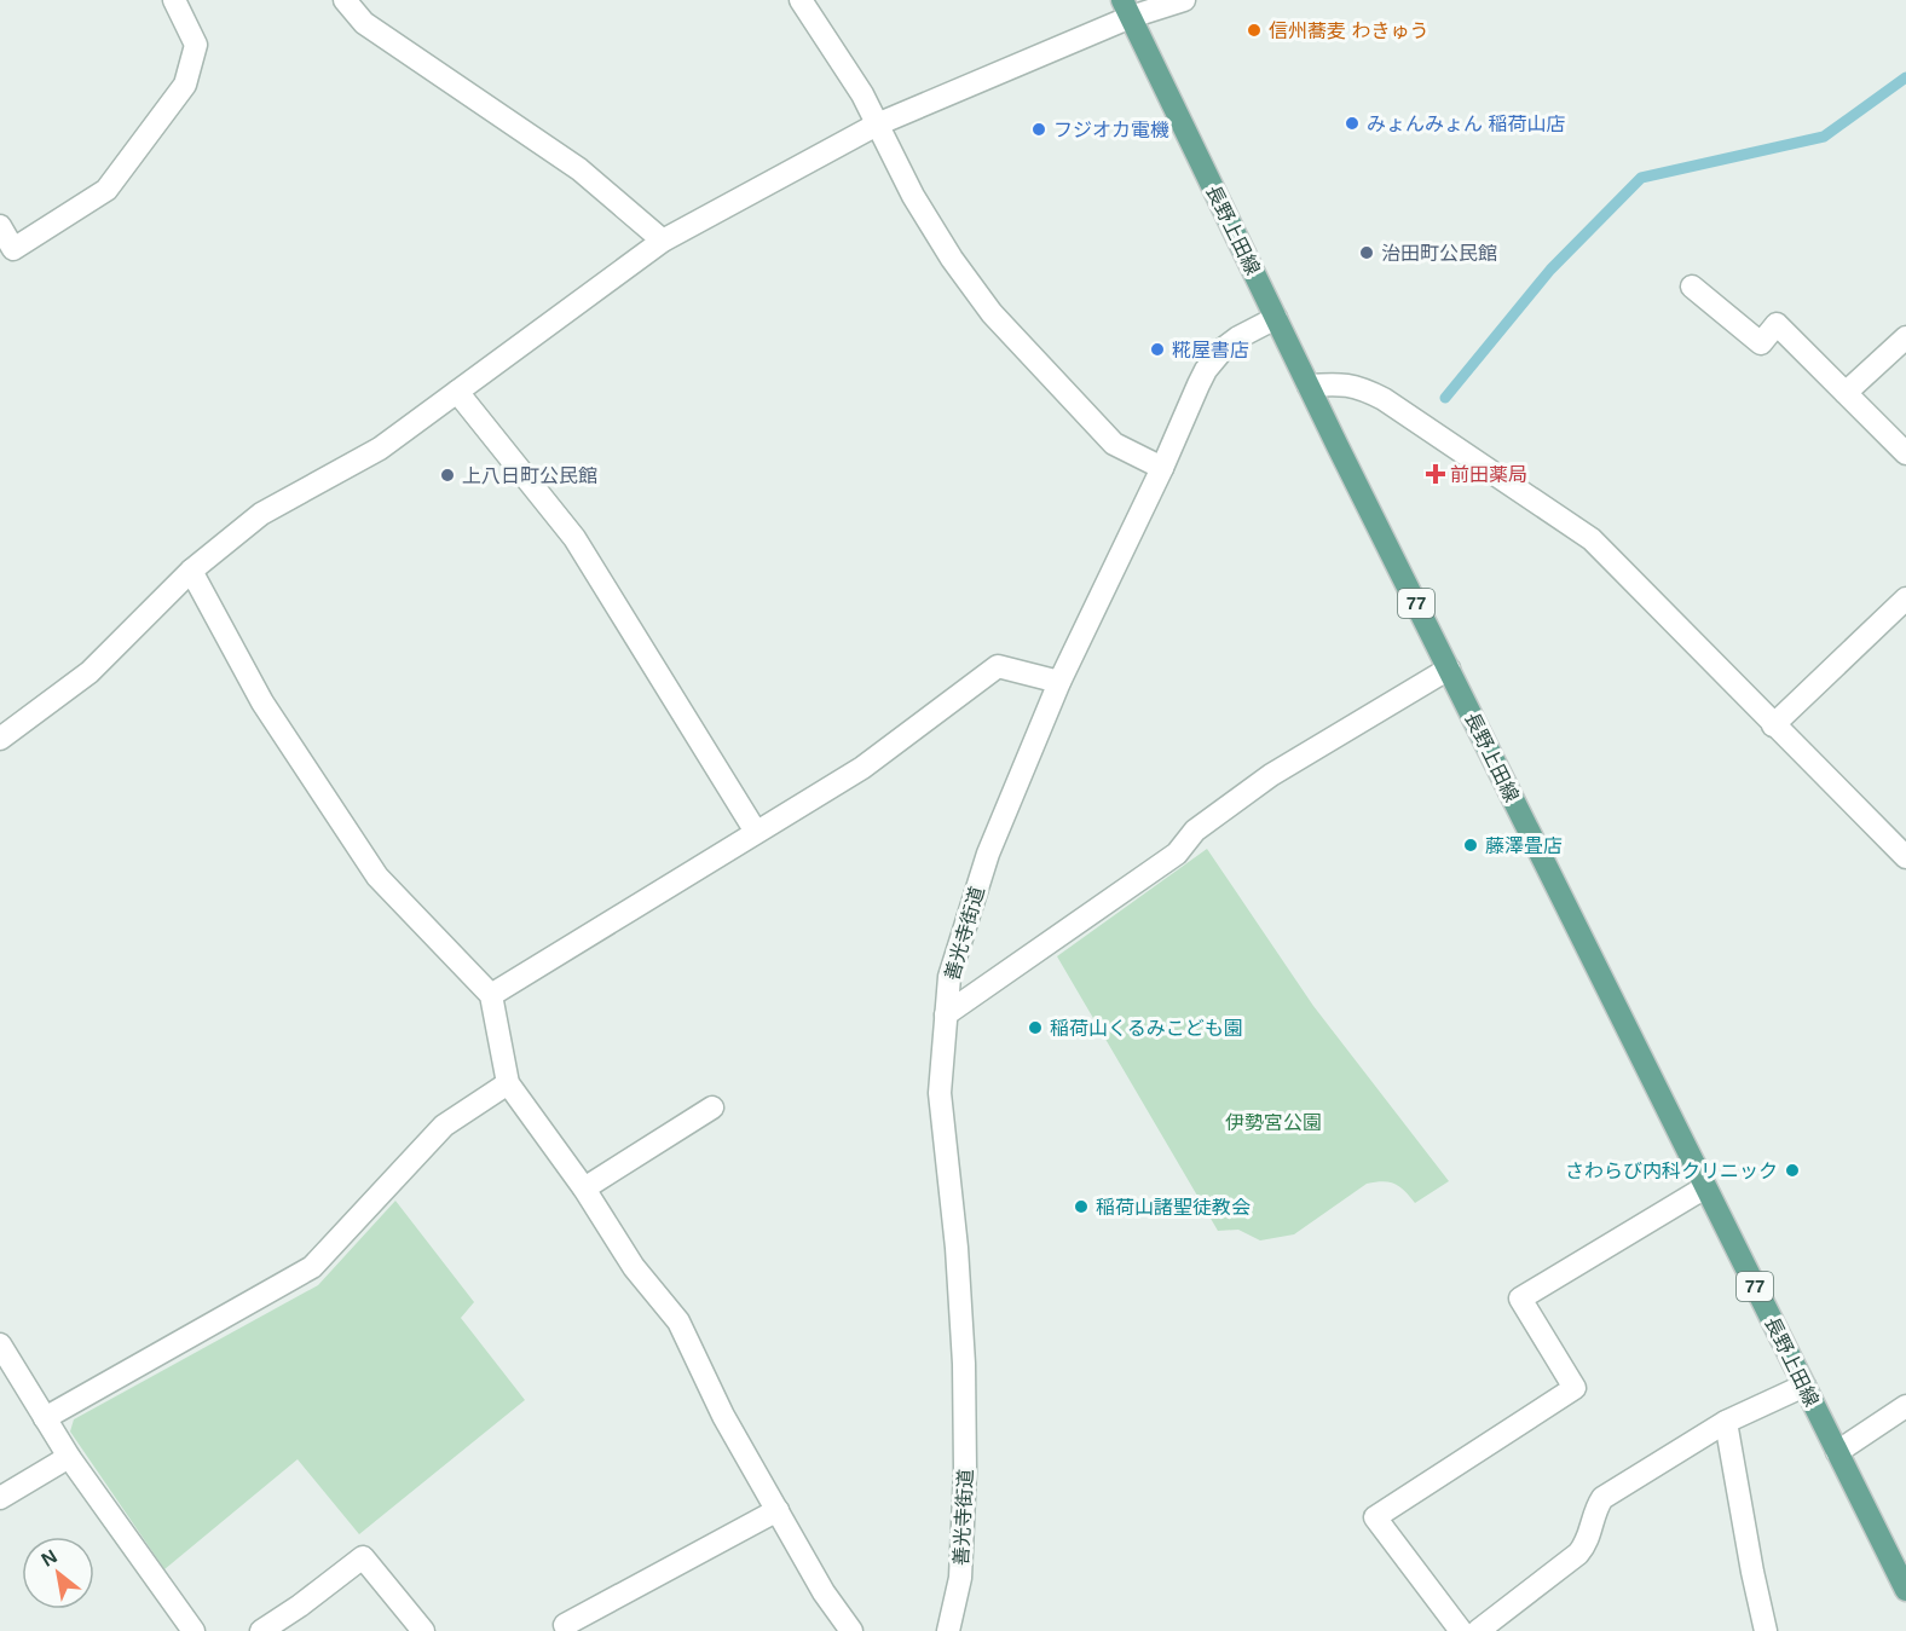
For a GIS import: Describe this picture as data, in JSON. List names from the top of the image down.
{
  "streets": {
    "main road": ["長野上田線", "77"],
    "street": ["善光寺街道"]
  },
  "crossings": [
    ["長野上田線", "善光寺街道"]
  ],
  "parks": ["伊勢宮公園"],
  "places": {
    "other": [
      "信州蕎麦 わきゅう",
      "みょんみょん 稲荷山店",
      "フジオカ電機",
      "治田町公民館",
      "糀屋書店",
      "上八日町公民館",
      "藤澤畳店",
      "稲荷山くるみこども園",
      "さわらび内科クリニック",
      "稲荷山諸聖徒教会"
    ],
    "health": ["前田薬局"]
  },
  "north": "top left"
}
